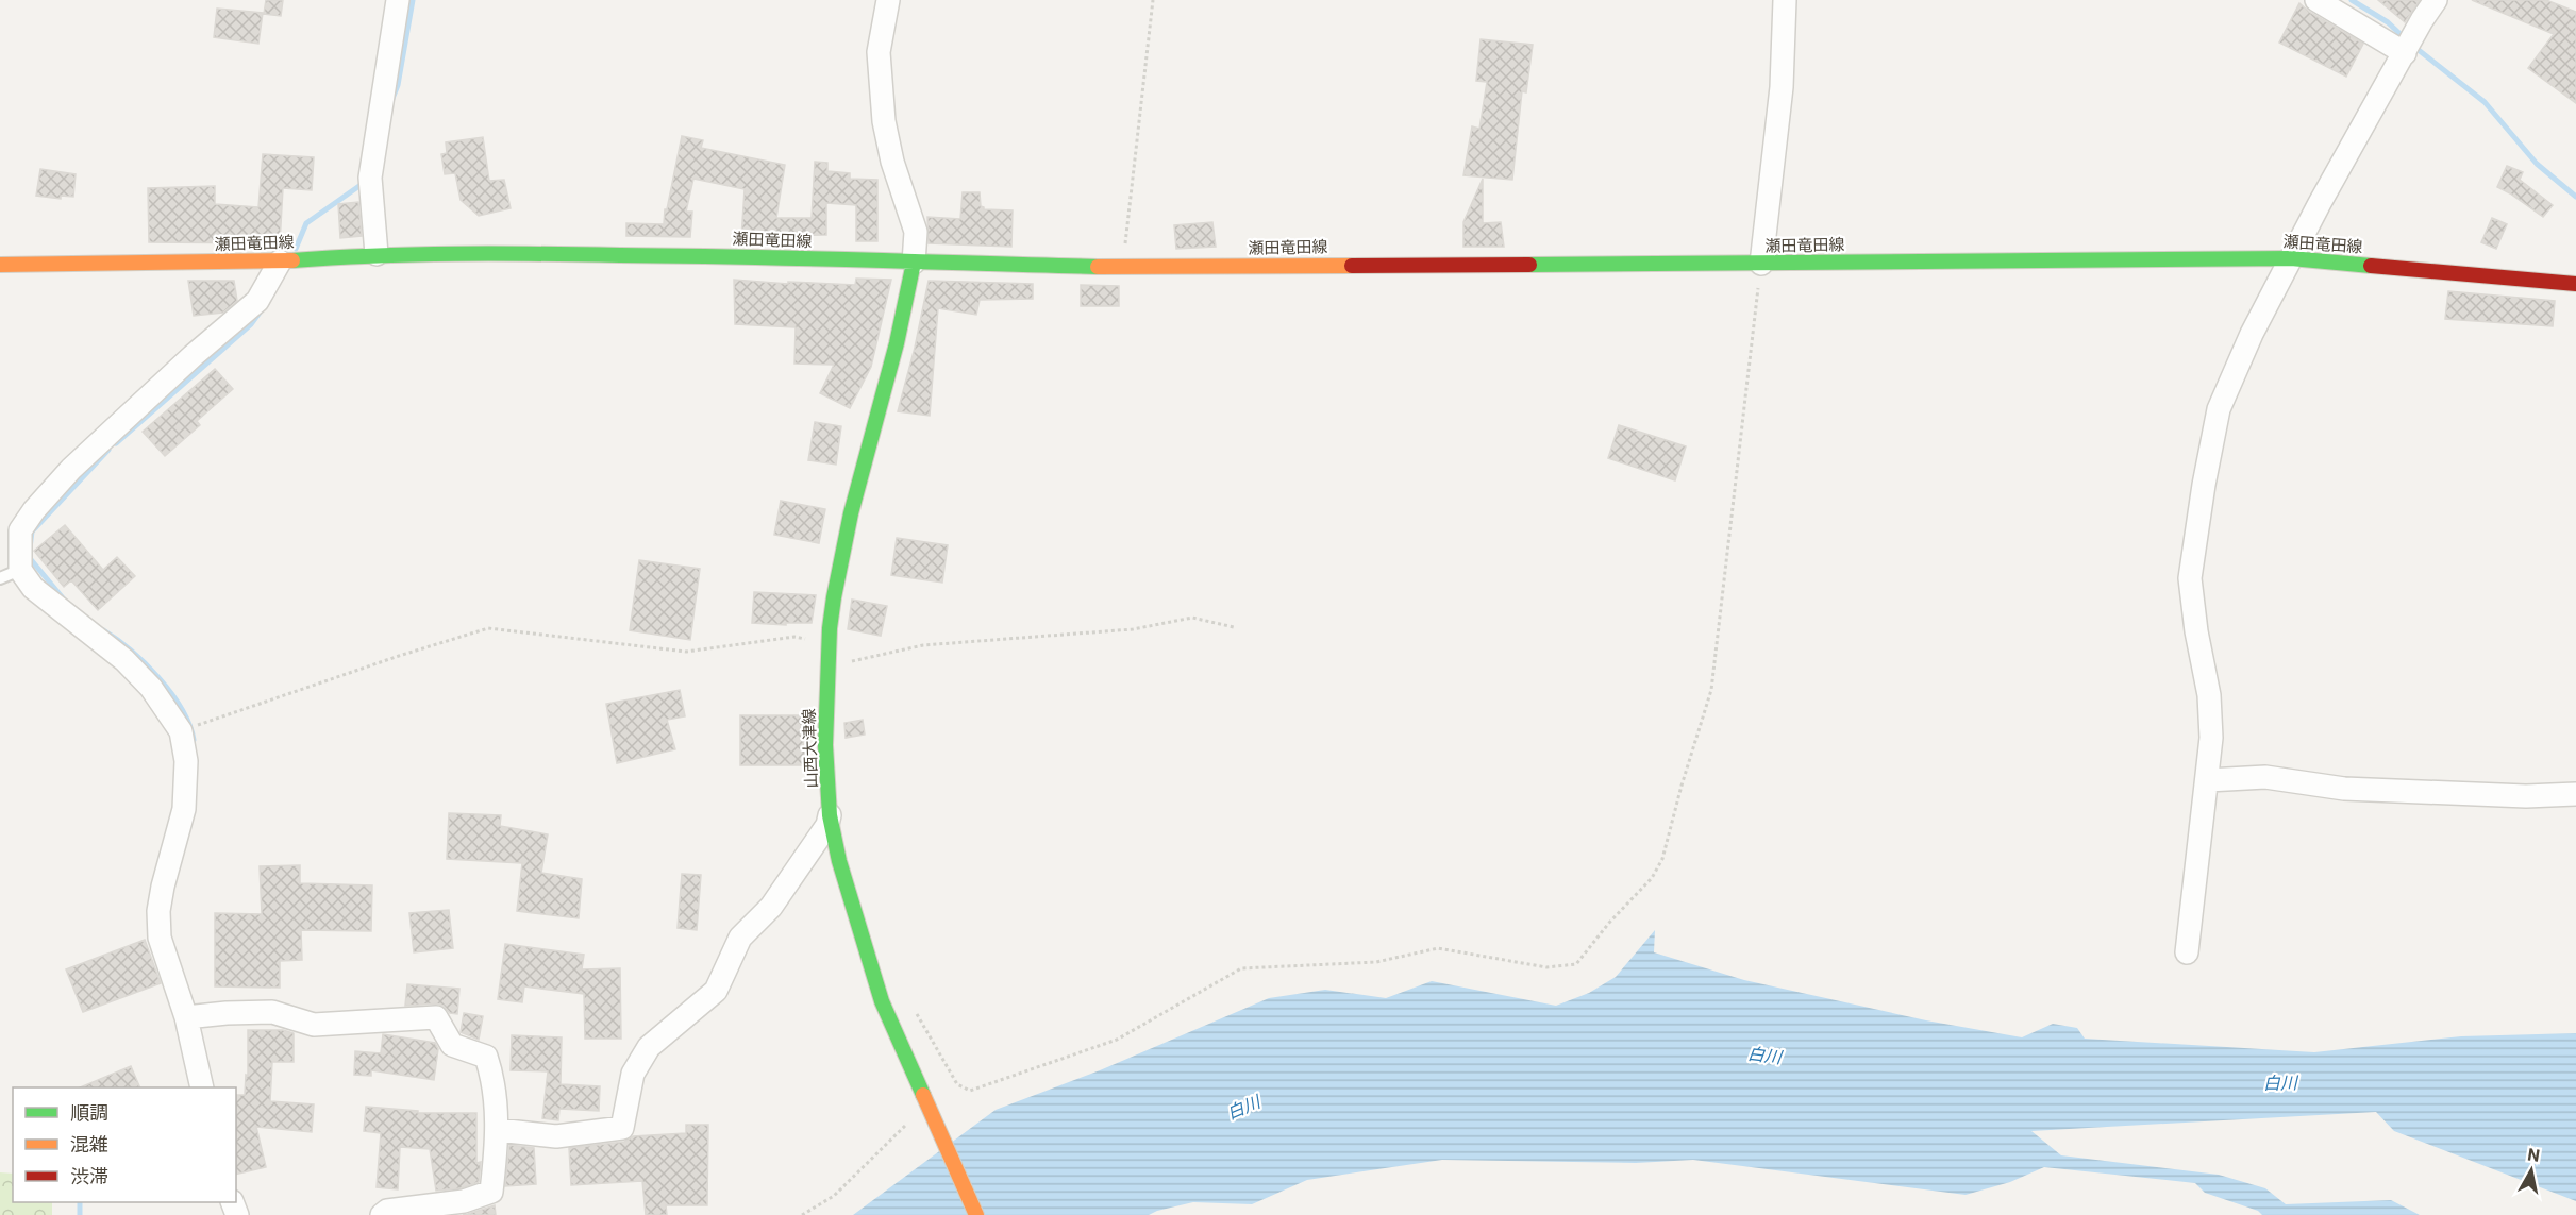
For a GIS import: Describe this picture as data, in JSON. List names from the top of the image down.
{
  "streets": {
    "main road": ["瀬田竜田線", "山西大津線"]
  },
  "crossings": [
    ["瀬田竜田線", "山西大津線"]
  ],
  "water": ["白川"],
  "legend": ["順調", "混雑", "渋滞"],
  "north": "top"
}
